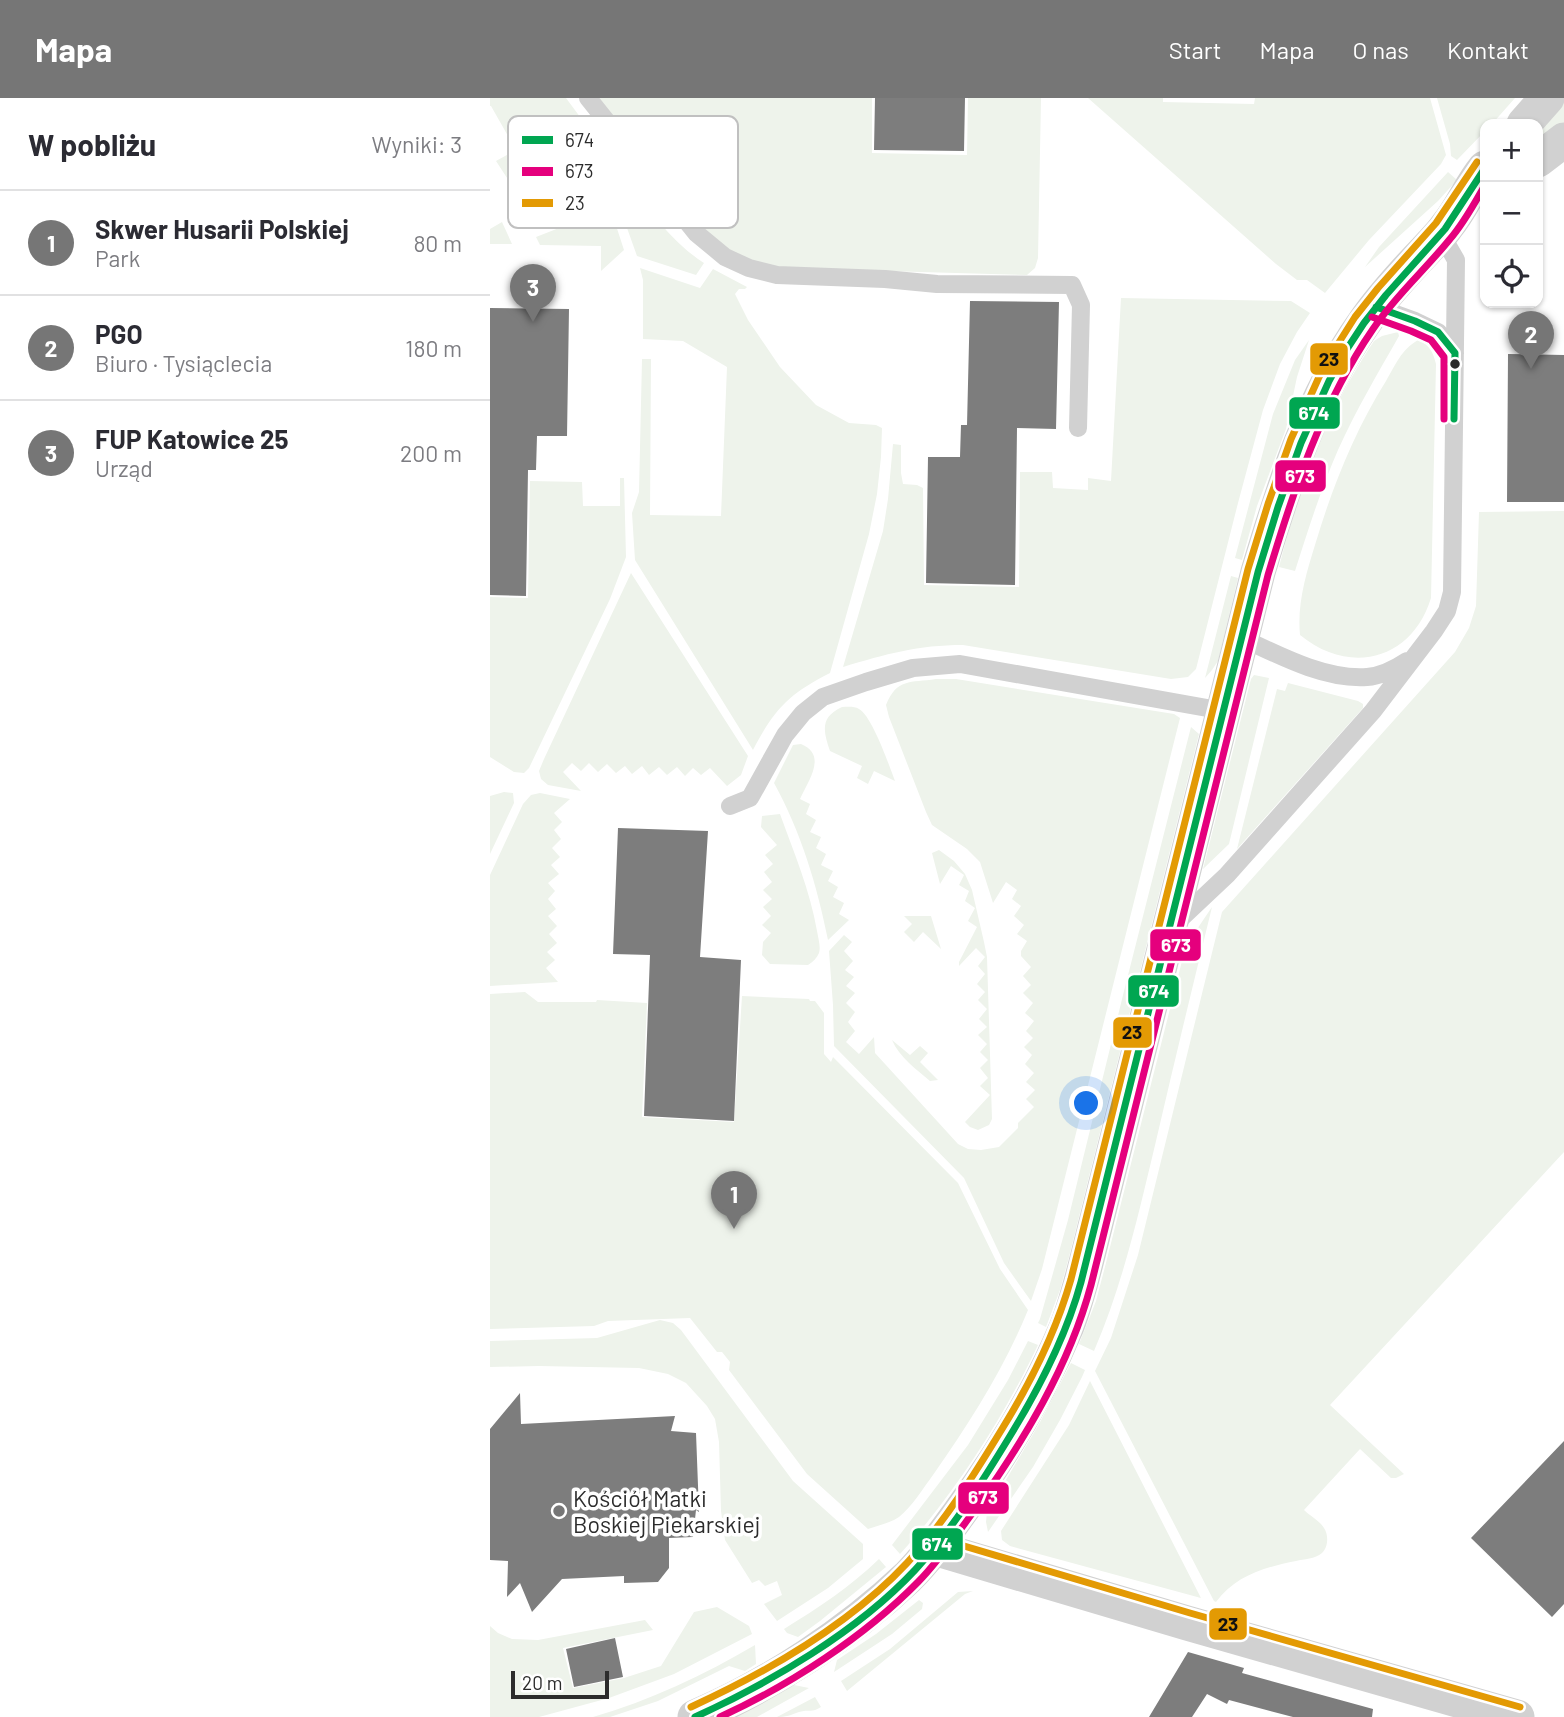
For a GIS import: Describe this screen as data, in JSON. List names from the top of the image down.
{
  "places": ["Kościół Matki Boskiej Piekarskiej"],
  "lines": ["transit line 23", "transit line 674", "transit line 673"],
  "legend": ["674", "673", "23"],
  "scale_bar": "20 m",
  "page": {
    "header": "Mapa",
    "nav": [
      "Start",
      "Mapa",
      "O nas",
      "Kontakt"
    ],
    "heading": ["W pobliżu", "Wyniki: 3"],
    "map_buttons": ["+", "−"],
    "list": [
      {
        "mark": "1",
        "name": "Skwer Husarii Polskiej",
        "note": "Park",
        "value": "80 m"
      },
      {
        "mark": "2",
        "name": "PGO",
        "note": "Biuro · Tysiąclecia",
        "value": "180 m"
      },
      {
        "mark": "3",
        "name": "FUP Katowice 25",
        "note": "Urząd",
        "value": "200 m"
      }
    ],
    "pins": ["3", "2", "1"],
    "scale": "20 m"
  }
}
